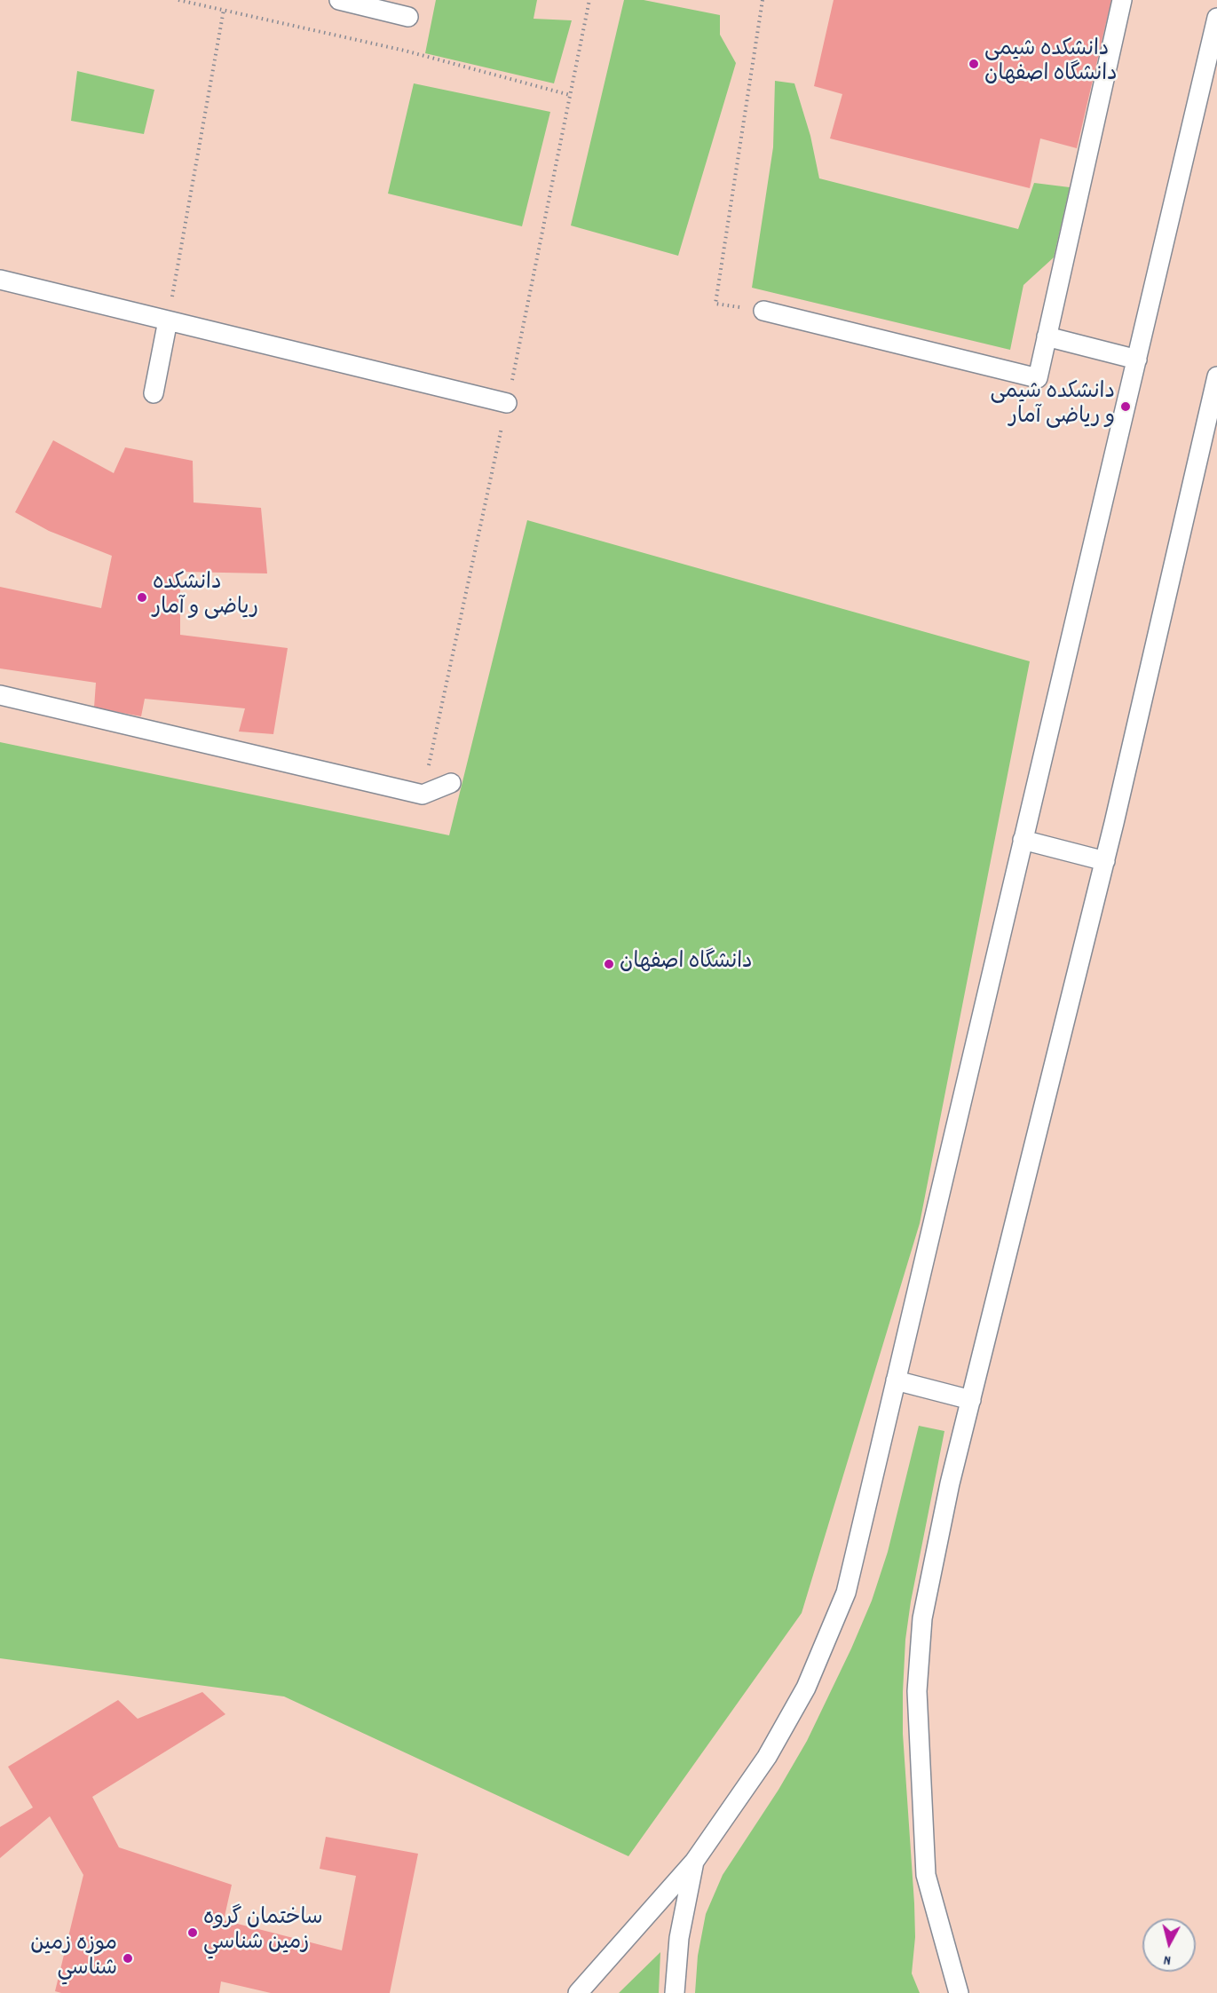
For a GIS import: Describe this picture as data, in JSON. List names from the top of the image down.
{
  "places": [
    "دانشکده شیمی دانشگاه اصفهان",
    "دانشکده شیمی و ریاضی آمار",
    "دانشکده ریاضی و آمار",
    "دانشگاه اصفهان",
    "ساختمان گروه زمين شناسي",
    "موزه زمين شناسي"
  ],
  "north": "bottom"
}
